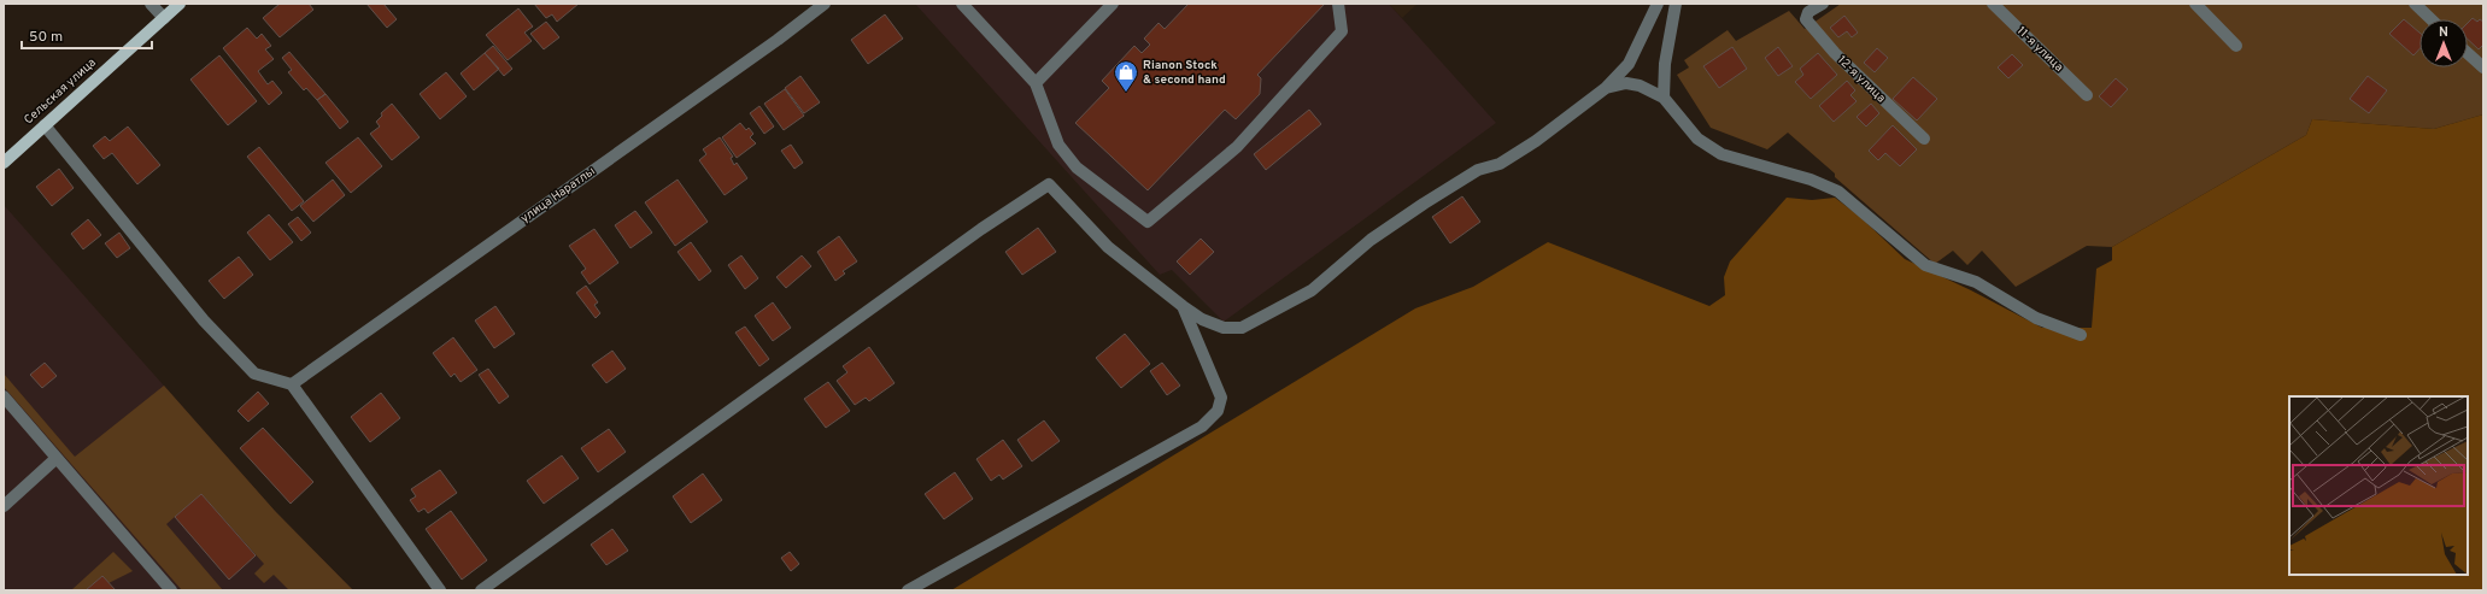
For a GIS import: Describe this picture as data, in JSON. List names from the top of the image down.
{
  "streets": {
    "main road": ["Сельская улица"],
    "street": ["11-я улица", "12-я улица", "улица Наратлы"]
  },
  "places": {
    "shop": ["Rianon Stock & second hand"]
  },
  "scale_bar": "50 m",
  "north": "top"
}
